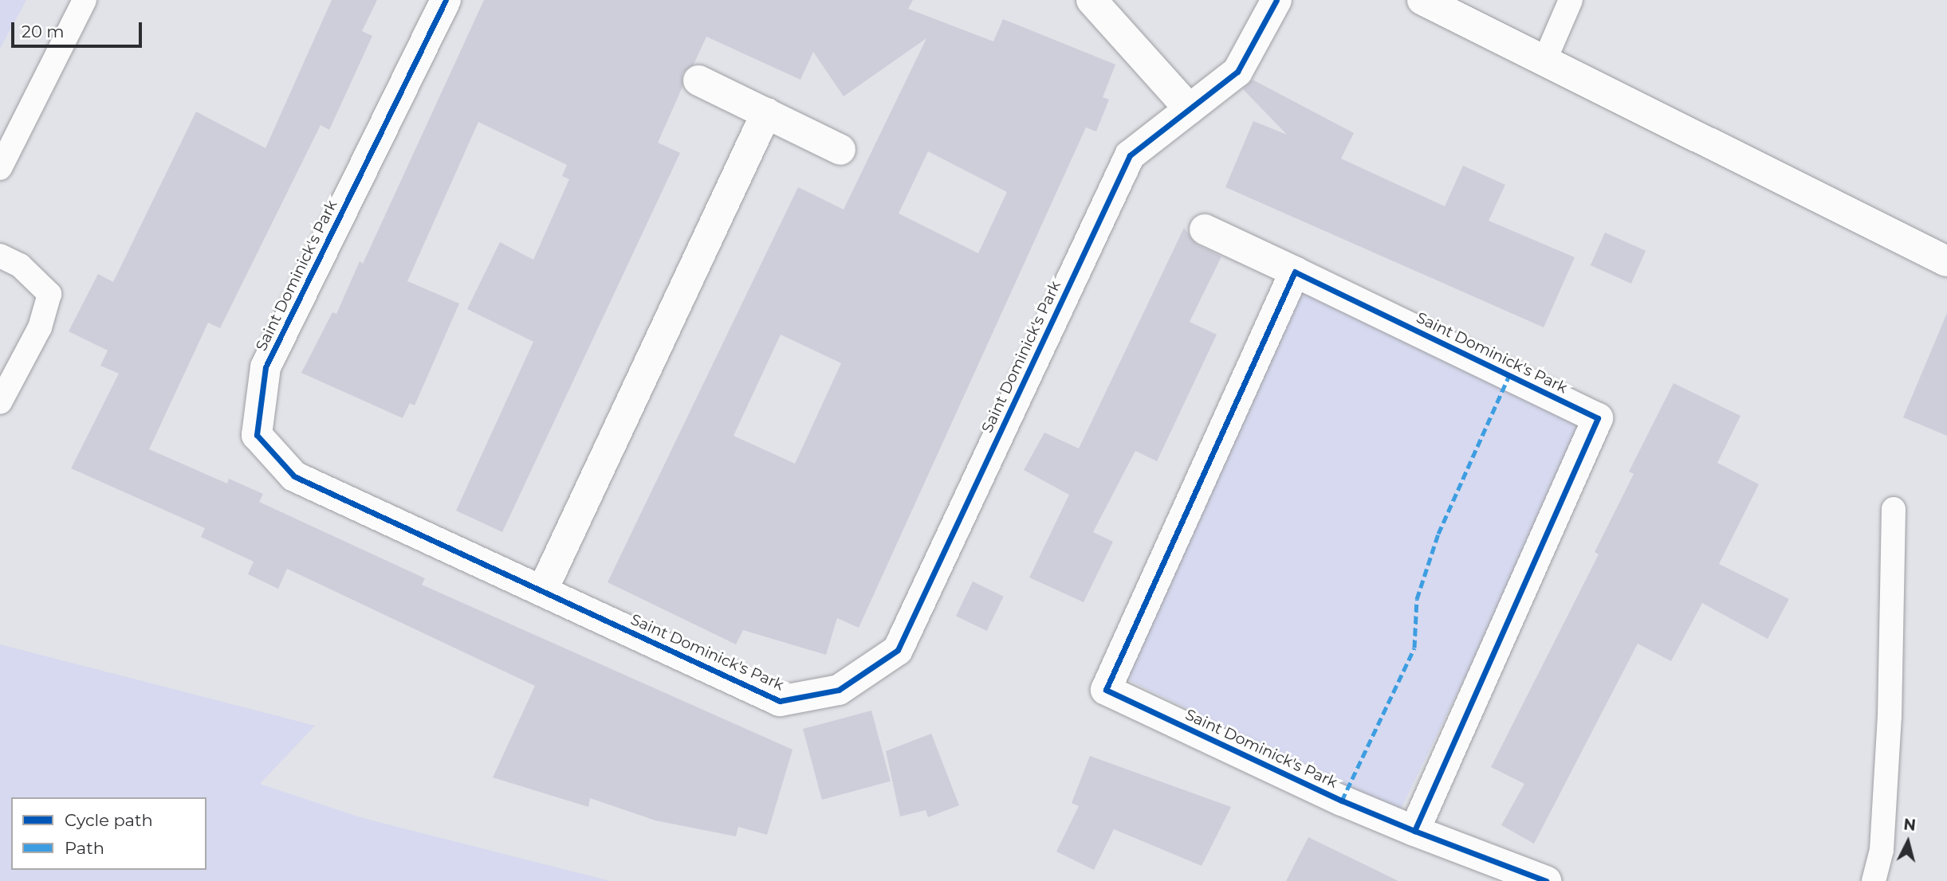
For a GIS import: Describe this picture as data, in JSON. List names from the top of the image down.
{
  "streets": {
    "street": ["Saint Dominick's Park"]
  },
  "legend": ["Cycle path", "Path"],
  "scale_bar": "20 m",
  "north": "top"
}
